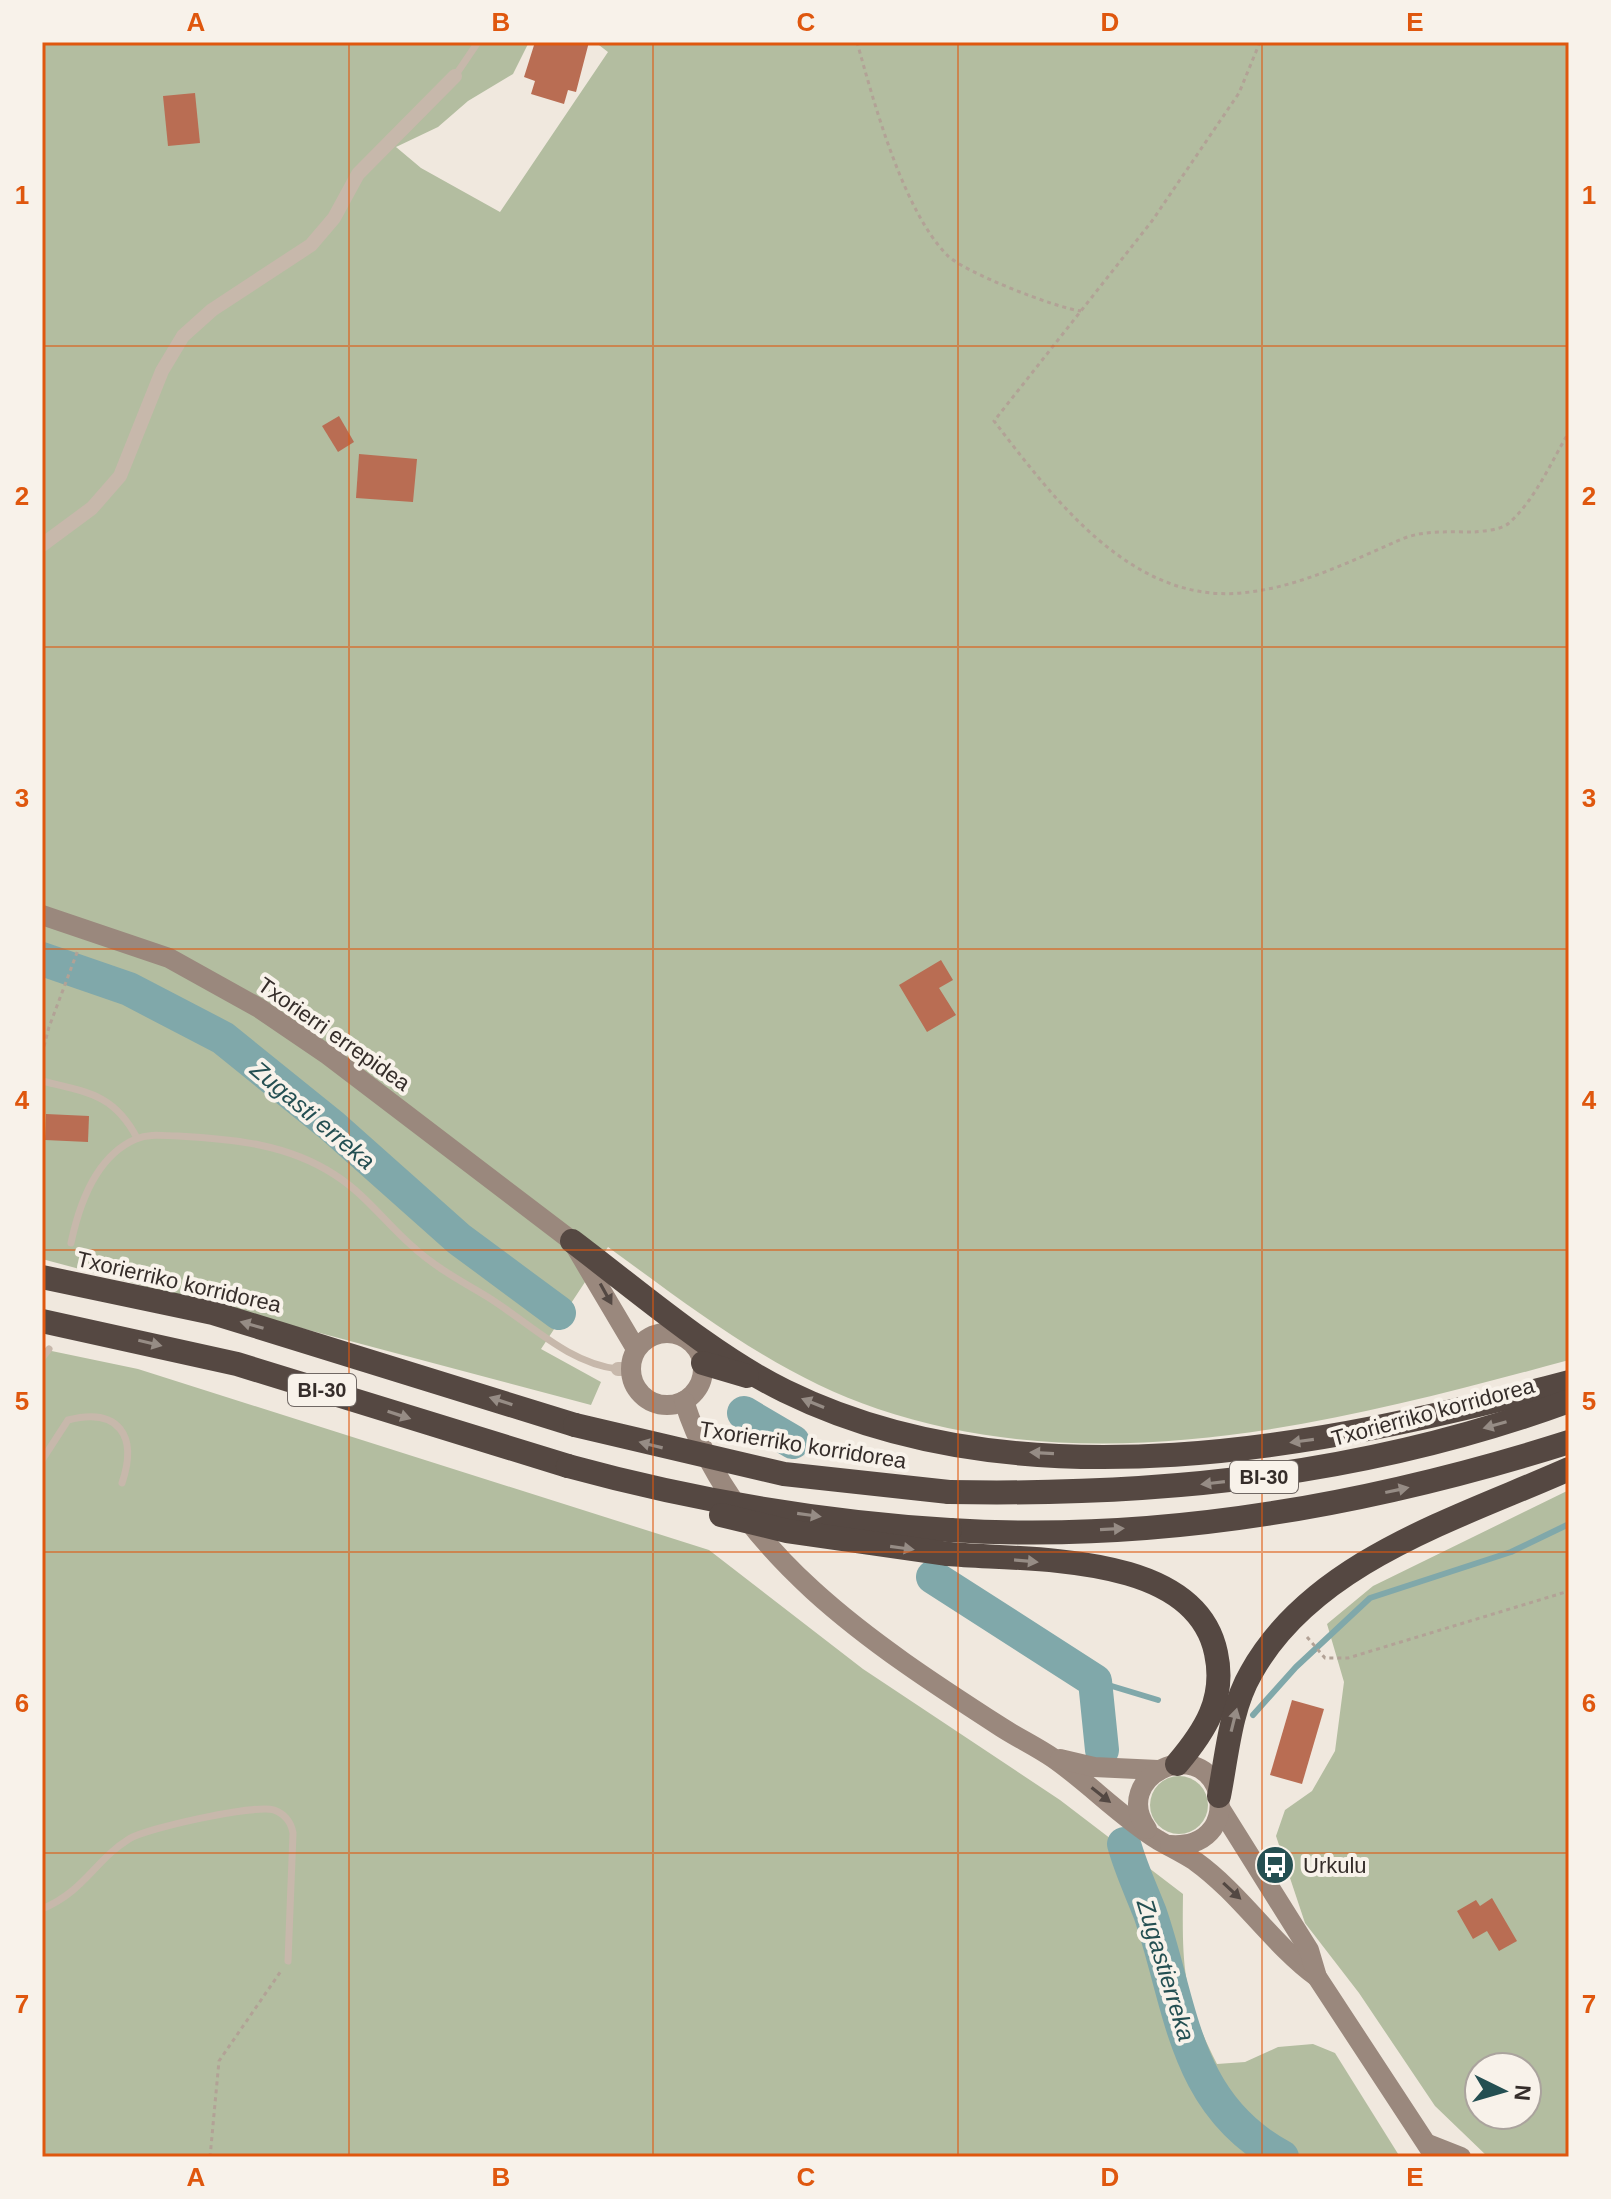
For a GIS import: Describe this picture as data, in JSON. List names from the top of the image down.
{
  "streets": {
    "highway": ["Txorierriko korridorea", "BI-30"],
    "main road": ["Txorierri errepidea"]
  },
  "water": ["Zugasti erreka", "Zugastierreka"],
  "places": {
    "bus stop": ["Urkulu"]
  },
  "north": "right",
  "grid": {
    "columns": [
      "A",
      "B",
      "C",
      "D",
      "E"
    ],
    "rows": [
      "1",
      "2",
      "3",
      "4",
      "5",
      "6",
      "7"
    ]
  }
}
